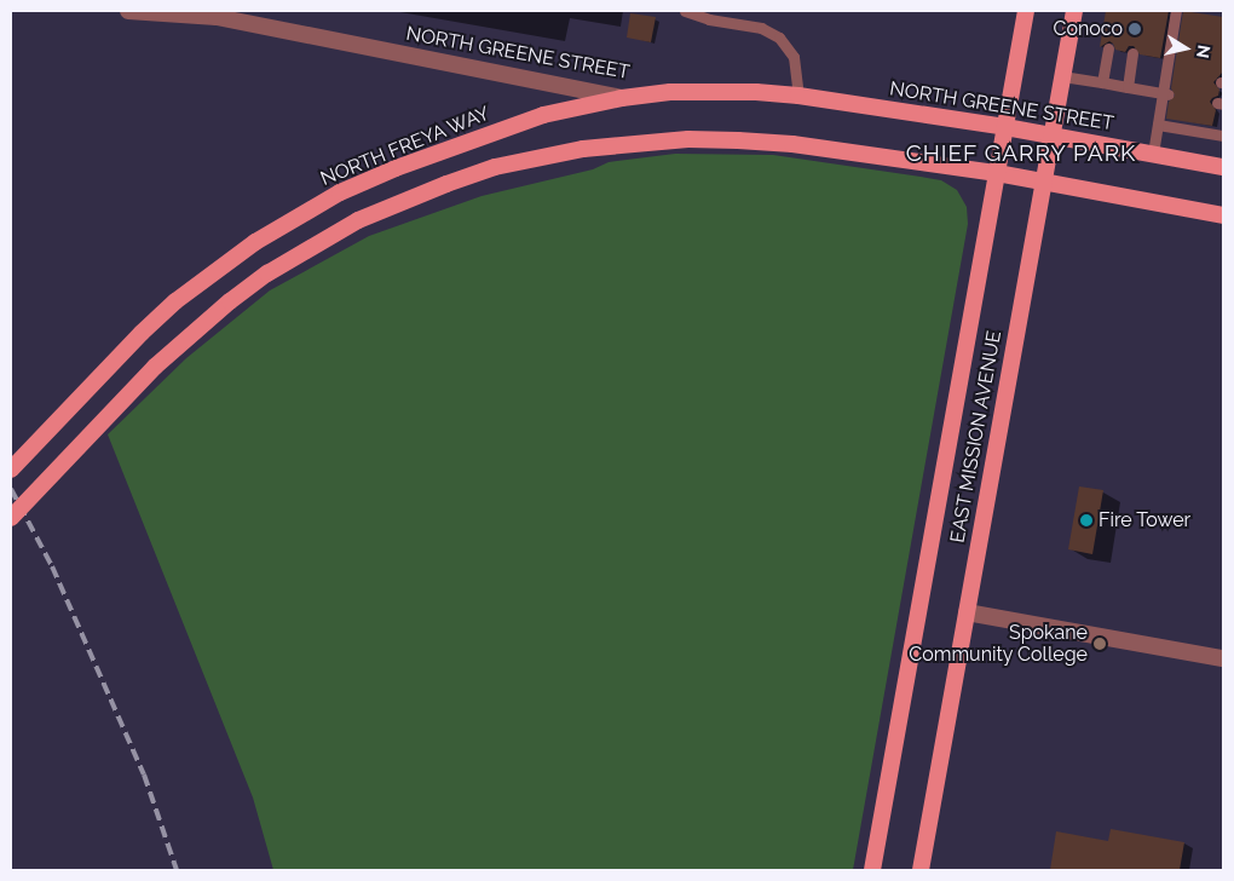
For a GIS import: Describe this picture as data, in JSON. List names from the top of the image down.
{
  "streets": {
    "main road": ["NORTH GREENE STREET", "NORTH FREYA WAY", "EAST MISSION AVENUE"]
  },
  "crossings": [
    ["NORTH GREENE STREET", "NORTH FREYA WAY"],
    ["NORTH GREENE STREET", "EAST MISSION AVENUE"]
  ],
  "districts": ["CHIEF GARRY PARK"],
  "places": ["Conoco", "Fire Tower", "Spokane Community College"],
  "north": "right"
}
